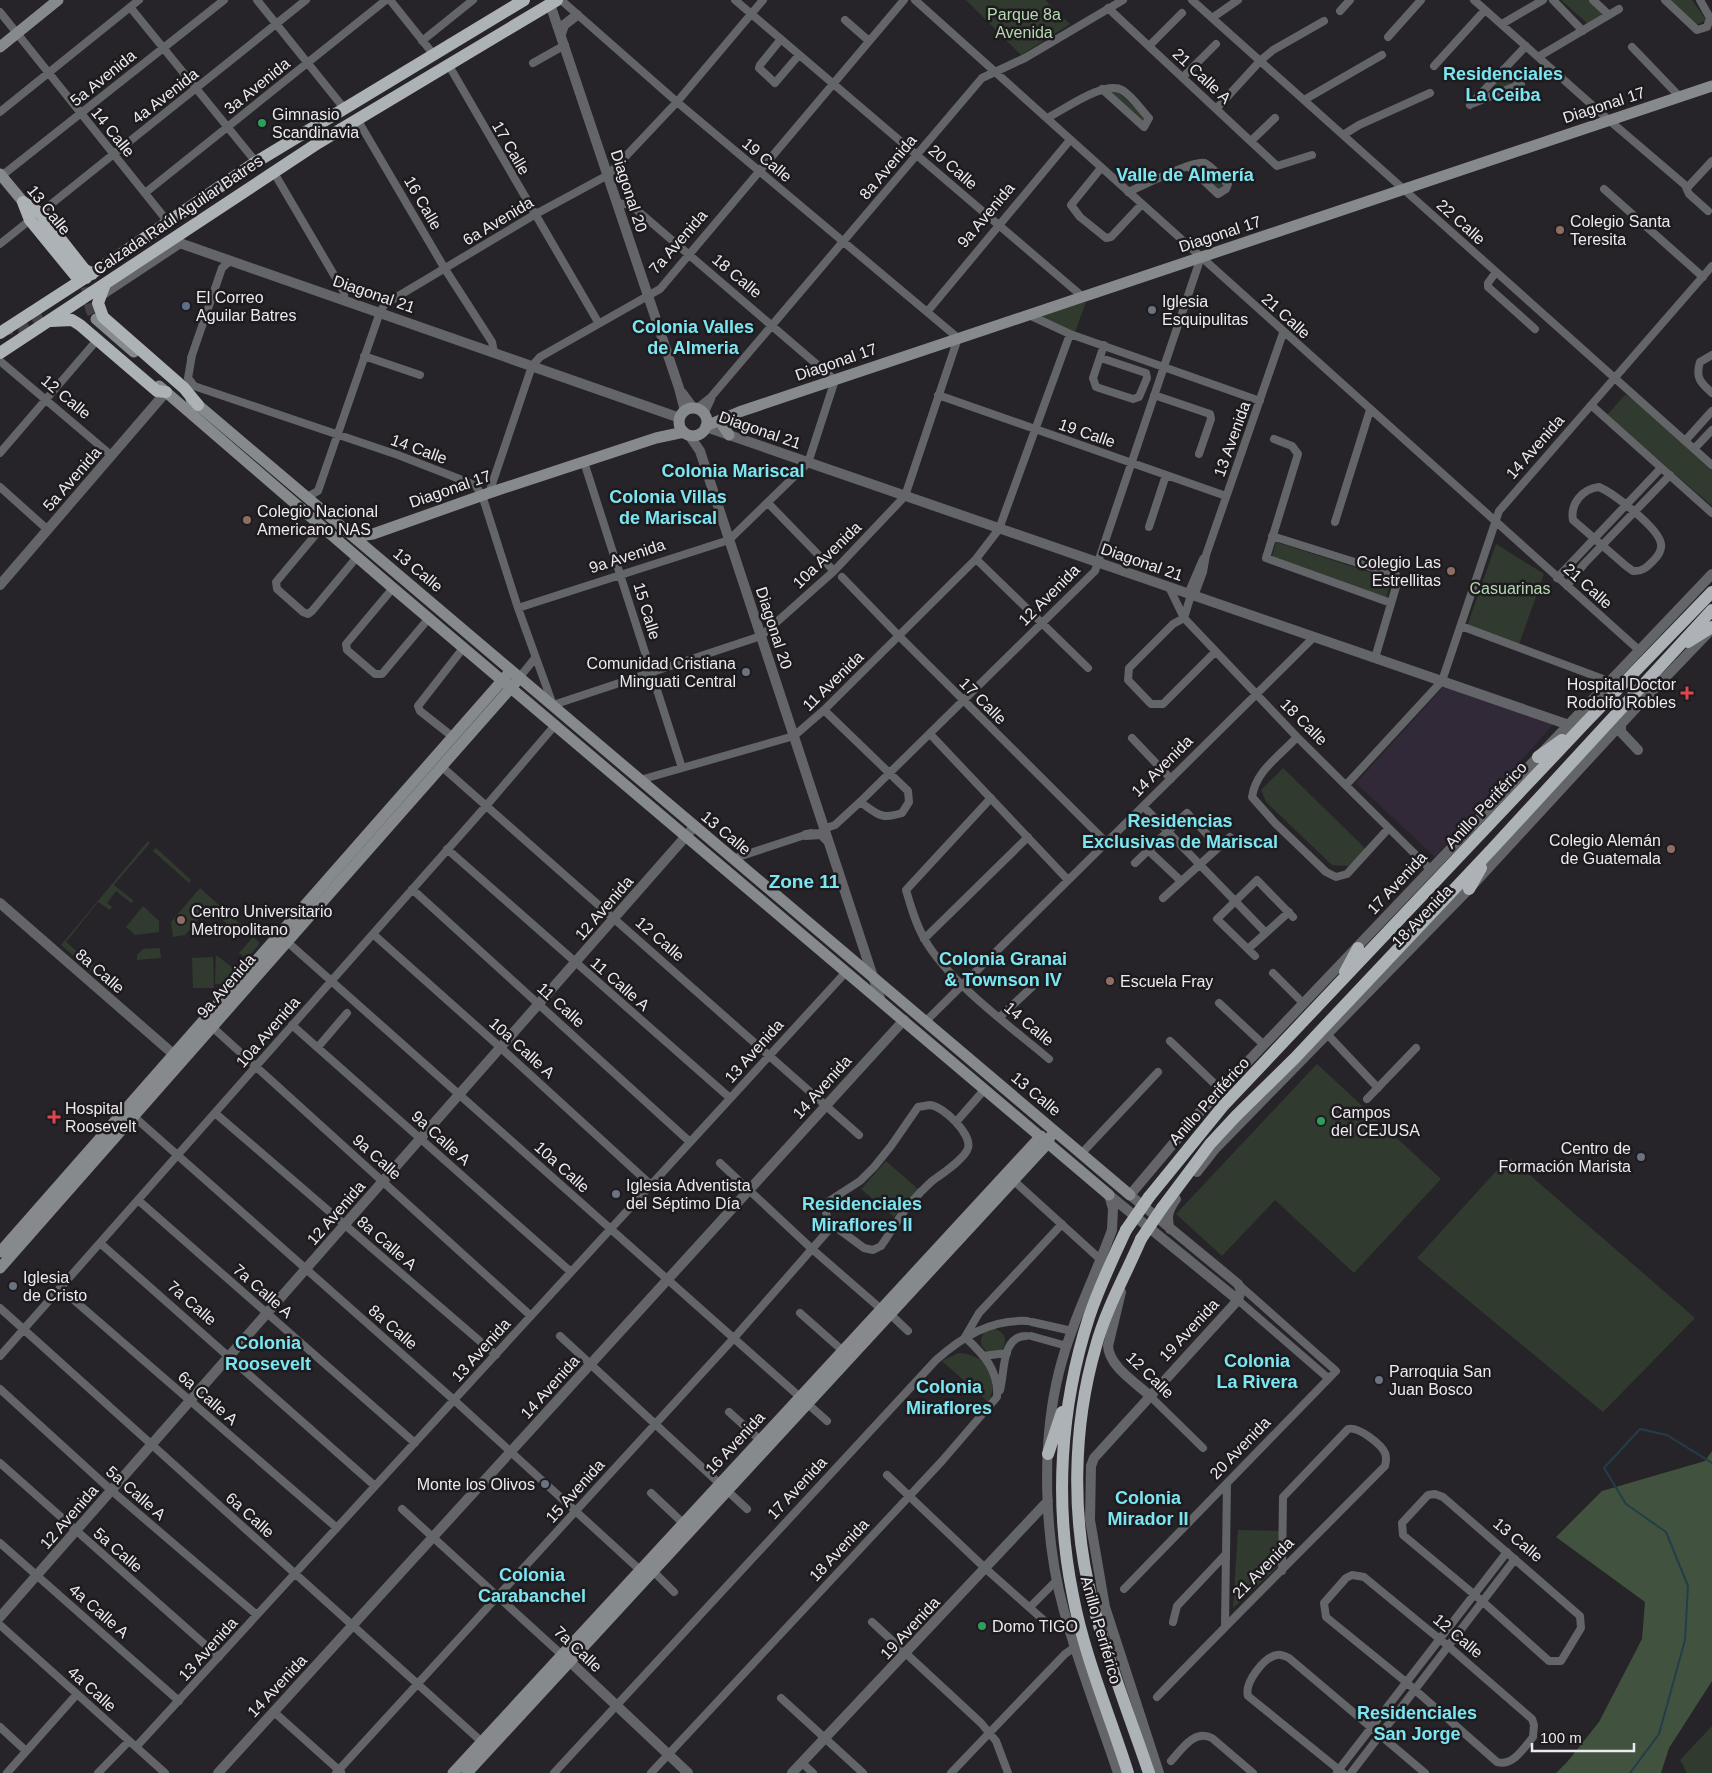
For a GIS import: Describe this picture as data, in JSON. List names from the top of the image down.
{
  "streets": {
    "highway": ["Calzada Raúl Aguilar Batres", "Anillo Periférico"],
    "main road": [
      "Diagonal 17",
      "13 Calle",
      "9a Avenida",
      "16 Avenida"
    ],
    "street": [
      "21 Calle A",
      "5a Avenida",
      "3a Avenida",
      "4a Avenida",
      "14 Calle",
      "17 Calle",
      "19 Calle",
      "8a Avenida",
      "20 Calle",
      "Diagonal 20",
      "16 Calle",
      "6a Avenida",
      "22 Calle",
      "7a Avenida",
      "18 Calle",
      "Diagonal 21",
      "21 Calle",
      "12 Calle",
      "13 Avenida",
      "14 Avenida",
      "10a Avenida",
      "12 Avenida",
      "15 Calle",
      "11 Avenida",
      "17 Avenida",
      "18 Avenida",
      "8a Calle",
      "11 Calle A",
      "11 Calle",
      "10a Calle A",
      "9a Calle A",
      "9a Calle",
      "10a Calle",
      "8a Calle A",
      "7a Calle A",
      "7a Calle",
      "19 Avenida",
      "6a Calle A",
      "20 Avenida",
      "15 Avenida",
      "5a Calle A",
      "6a Calle",
      "5a Calle",
      "21 Avenida",
      "4a Calle A",
      "4a Calle"
    ]
  },
  "crossings": [
    ["21 Calle A", "8a Avenida"],
    ["5a Avenida", "14 Calle"],
    ["5a Avenida", "13 Calle"],
    ["5a Avenida", "12 Calle"],
    ["3a Avenida", "14 Calle"],
    ["4a Avenida", "14 Calle"],
    ["Diagonal 17", "14 Calle"],
    ["Diagonal 17", "19 Calle"],
    ["Diagonal 17", "8a Avenida"],
    ["Diagonal 17", "20 Calle"],
    ["Diagonal 17", "Diagonal 20"],
    ["Diagonal 17", "13 Calle"],
    ["Diagonal 17", "9a Avenida"],
    ["Diagonal 17", "22 Calle"],
    ["Diagonal 17", "18 Calle"],
    ["Diagonal 17", "Diagonal 21"],
    ["Diagonal 17", "21 Calle"],
    ["Diagonal 17", "10a Avenida"],
    ["Diagonal 17", "12 Avenida"],
    ["Diagonal 17", "15 Calle"],
    ["14 Calle", "Calzada Raúl Aguilar Batres"],
    ["14 Calle", "6a Avenida"],
    ["14 Calle", "14 Avenida"],
    ["17 Calle", "Calzada Raúl Aguilar Batres"],
    ["17 Calle", "6a Avenida"],
    ["17 Calle", "7a Avenida"],
    ["17 Calle", "14 Avenida"],
    ["17 Calle", "12 Avenida"],
    ["17 Calle", "11 Avenida"],
    ["19 Calle", "8a Avenida"],
    ["19 Calle", "Diagonal 20"],
    ["19 Calle", "Calzada Raúl Aguilar Batres"],
    ["19 Calle", "9a Avenida"],
    ["19 Calle", "6a Avenida"],
    ["19 Calle", "7a Avenida"],
    ["19 Calle", "13 Avenida"],
    ["19 Calle", "10a Avenida"],
    ["19 Calle", "12 Avenida"],
    ["8a Avenida", "20 Calle"],
    ["8a Avenida", "Diagonal 20"],
    ["8a Avenida", "18 Calle"],
    ["8a Avenida", "Diagonal 21"],
    ["8a Avenida", "21 Calle"],
    ["20 Calle", "9a Avenida"],
    ["20 Calle", "6a Avenida"],
    ["20 Calle", "7a Avenida"],
    ["Diagonal 20", "13 Calle"],
    ["Diagonal 20", "Calzada Raúl Aguilar Batres"],
    ["Diagonal 20", "9a Avenida"],
    ["Diagonal 20", "6a Avenida"],
    ["Diagonal 20", "7a Avenida"],
    ["Diagonal 20", "18 Calle"],
    ["Diagonal 20", "Diagonal 21"],
    ["Diagonal 20", "10a Avenida"],
    ["Diagonal 20", "12 Avenida"],
    ["Diagonal 20", "11 Avenida"],
    ["16 Calle", "Calzada Raúl Aguilar Batres"],
    ["16 Calle", "6a Avenida"],
    ["16 Calle", "Diagonal 21"],
    ["13 Calle", "9a Avenida"],
    ["13 Calle", "6a Avenida"],
    ["13 Calle", "13 Avenida"],
    ["13 Calle", "14 Avenida"],
    ["13 Calle", "10a Avenida"],
    ["13 Calle", "12 Avenida"],
    ["13 Calle", "11 Avenida"],
    ["13 Calle", "Anillo Periférico"],
    ["13 Calle", "17 Avenida"],
    ["13 Calle", "18 Avenida"],
    ["13 Calle", "19 Avenida"],
    ["13 Calle", "16 Avenida"],
    ["13 Calle", "20 Avenida"],
    ["Calzada Raúl Aguilar Batres", "Diagonal 21"],
    ["9a Avenida", "18 Calle"],
    ["9a Avenida", "Diagonal 21"],
    ["9a Avenida", "21 Calle"],
    ["9a Avenida", "12 Calle"],
    ["9a Avenida", "15 Calle"],
    ["9a Avenida", "8a Calle"],
    ["9a Avenida", "9a Calle"],
    ["9a Avenida", "10a Calle"],
    ["6a Avenida", "Diagonal 21"],
    ["22 Calle", "14 Avenida"],
    ["7a Avenida", "18 Calle"],
    ["7a Avenida", "Diagonal 21"],
    ["18 Calle", "Diagonal 21"],
    ["18 Calle", "13 Avenida"],
    ["18 Calle", "14 Avenida"],
    ["18 Calle", "17 Avenida"],
    ["Diagonal 21", "13 Avenida"],
    ["Diagonal 21", "14 Avenida"],
    ["Diagonal 21", "10a Avenida"],
    ["Diagonal 21", "12 Avenida"],
    ["Diagonal 21", "11 Avenida"],
    ["Diagonal 21", "17 Avenida"],
    ["21 Calle", "13 Avenida"],
    ["21 Calle", "14 Avenida"],
    ["21 Calle", "12 Avenida"],
    ["21 Calle", "17 Avenida"],
    ["12 Calle", "13 Avenida"],
    ["12 Calle", "14 Avenida"],
    ["12 Calle", "10a Avenida"],
    ["12 Calle", "12 Avenida"],
    ["12 Calle", "Anillo Periférico"],
    ["12 Calle", "19 Avenida"],
    ["13 Avenida", "8a Calle"],
    ["13 Avenida", "11 Calle A"],
    ["13 Avenida", "11 Calle"],
    ["13 Avenida", "10a Calle A"],
    ["13 Avenida", "9a Calle A"],
    ["13 Avenida", "9a Calle"],
    ["13 Avenida", "10a Calle"],
    ["13 Avenida", "8a Calle A"],
    ["13 Avenida", "7a Calle A"],
    ["13 Avenida", "7a Calle"],
    ["13 Avenida", "6a Calle A"],
    ["13 Avenida", "5a Calle A"],
    ["13 Avenida", "6a Calle"],
    ["13 Avenida", "5a Calle"],
    ["13 Avenida", "4a Calle A"],
    ["13 Avenida", "4a Calle"],
    ["14 Avenida", "8a Calle"],
    ["14 Avenida", "10a Calle"],
    ["14 Avenida", "7a Calle"],
    ["14 Avenida", "6a Calle"],
    ["10a Avenida", "15 Calle"],
    ["10a Avenida", "8a Calle"],
    ["10a Avenida", "11 Calle A"],
    ["10a Avenida", "11 Calle"],
    ["10a Avenida", "10a Calle A"],
    ["10a Avenida", "9a Calle A"],
    ["10a Avenida", "9a Calle"],
    ["10a Avenida", "10a Calle"],
    ["10a Avenida", "8a Calle A"],
    ["10a Avenida", "7a Calle A"],
    ["10a Avenida", "7a Calle"],
    ["10a Avenida", "6a Calle A"],
    ["10a Avenida", "6a Calle"],
    ["12 Avenida", "8a Calle"],
    ["12 Avenida", "11 Calle A"],
    ["12 Avenida", "11 Calle"],
    ["12 Avenida", "10a Calle A"],
    ["12 Avenida", "9a Calle A"],
    ["12 Avenida", "9a Calle"],
    ["12 Avenida", "10a Calle"],
    ["12 Avenida", "8a Calle A"],
    ["12 Avenida", "7a Calle A"],
    ["12 Avenida", "7a Calle"],
    ["12 Avenida", "6a Calle A"],
    ["12 Avenida", "5a Calle A"],
    ["12 Avenida", "6a Calle"],
    ["12 Avenida", "5a Calle"],
    ["12 Avenida", "4a Calle A"],
    ["15 Calle", "11 Avenida"],
    ["Anillo Periférico", "19 Avenida"],
    ["17 Avenida", "7a Calle"],
    ["18 Avenida", "7a Calle"],
    ["8a Calle", "16 Avenida"],
    ["8a Calle", "15 Avenida"],
    ["10a Calle", "16 Avenida"],
    ["10a Calle", "15 Avenida"],
    ["7a Calle", "16 Avenida"],
    ["7a Calle", "15 Avenida"],
    ["16 Avenida", "6a Calle"],
    ["15 Avenida", "6a Calle"]
  ],
  "districts": [
    "Residenciales La Ceiba",
    "Valle de Almería",
    "Colonia Valles de Almeria",
    "Colonia Mariscal",
    "Colonia Villas de Mariscal",
    "Residencias Exclusivas de Mariscal",
    "Zone 11",
    "Colonia Granai & Townson IV",
    "Residenciales Miraflores II",
    "Colonia Roosevelt",
    "Colonia La Rivera",
    "Colonia Miraflores",
    "Colonia Mirador II",
    "Colonia Carabanchel",
    "Residenciales San Jorge"
  ],
  "parks": ["Parque 8a Avenida", "Casuarinas"],
  "places": {
    "other": [
      "Gimnasio Scandinavia",
      "Colegio Santa Teresita",
      "El Correo Aguilar Batres",
      "Iglesia Esquipulitas",
      "Colegio Nacional Americano NAS",
      "Colegio Las Estrellitas",
      "Comunidad Cristiana Minguati Central",
      "Colegio Alemán de Guatemala",
      "Centro Universitario Metropolitano",
      "Escuela Fray",
      "Campos del CEJUSA",
      "Centro de Formación Marista",
      "Iglesia Adventista del Séptimo Día",
      "Iglesia de Cristo",
      "Parroquia San Juan Bosco",
      "Monte los Olivos",
      "Domo TIGO"
    ],
    "health": ["Hospital Doctor Rodolfo Robles", "Hospital Roosevelt"]
  },
  "scale_bar": "100 m"
}
